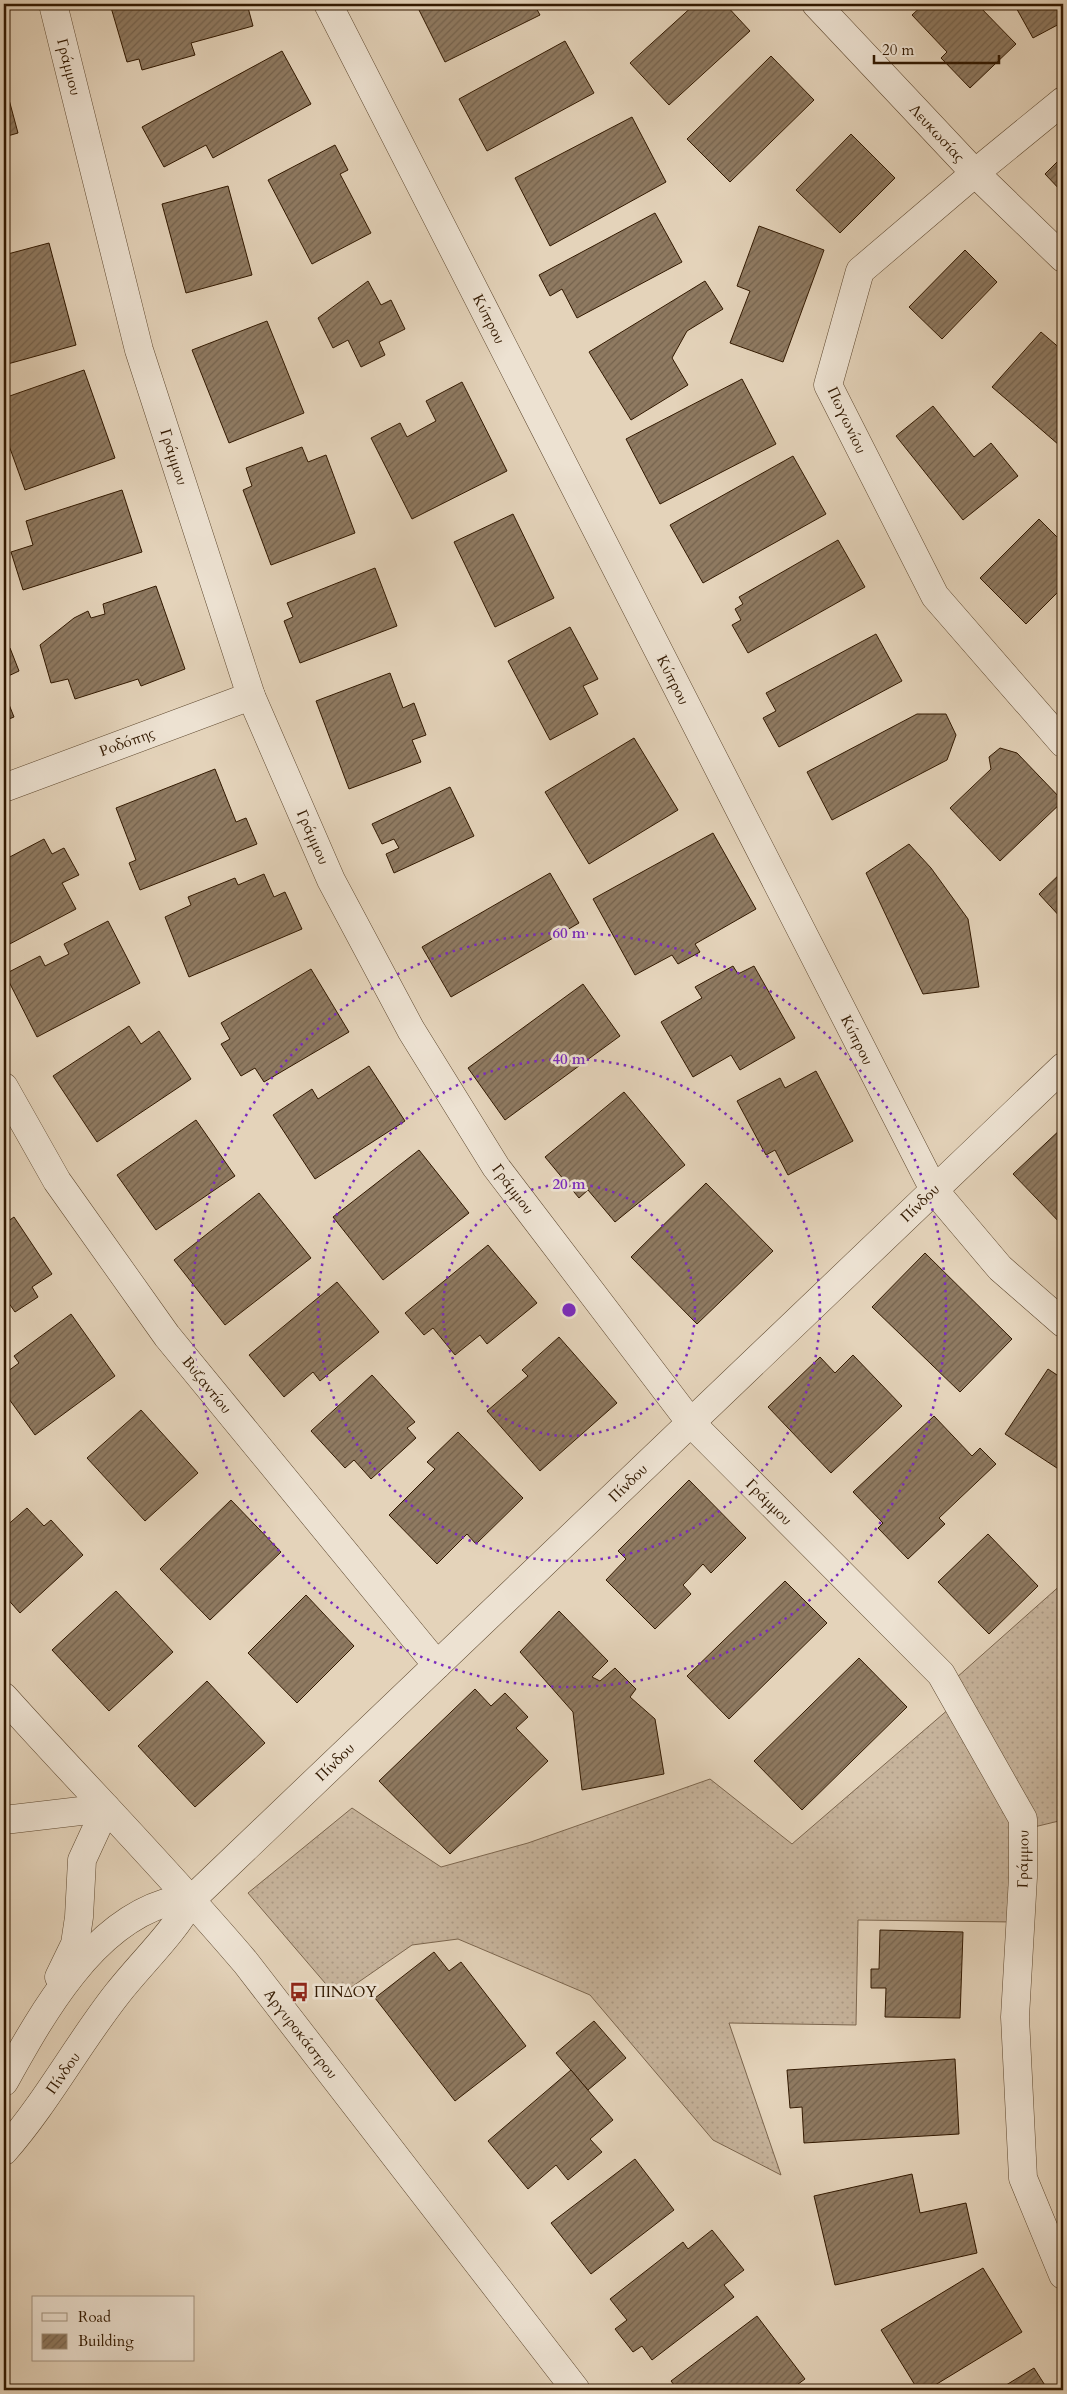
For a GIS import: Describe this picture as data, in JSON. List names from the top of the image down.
{
  "streets": {
    "street": [
      "Γράμμου",
      "Λευκωσίας",
      "Κύπρου",
      "Πωγωνίου",
      "Ροδόπης",
      "Πίνδου",
      "Βυζαντίου",
      "Αργυροκάστρου"
    ]
  },
  "crossings": [
    ["Γράμμου", "Ροδόπης"],
    ["Γράμμου", "Πίνδου"],
    ["Λευκωσίας", "Πωγωνίου"],
    ["Κύπρου", "Πίνδου"],
    ["Πίνδου", "Βυζαντίου"],
    ["Πίνδου", "Αργυροκάστρου"]
  ],
  "places": {
    "bus stop": ["ΠΙΝΔΟΥ"]
  },
  "legend": ["Road", "Building"],
  "scale_bar": "20 m",
  "rings": ["60 m", "40 m", "20 m"]
}
